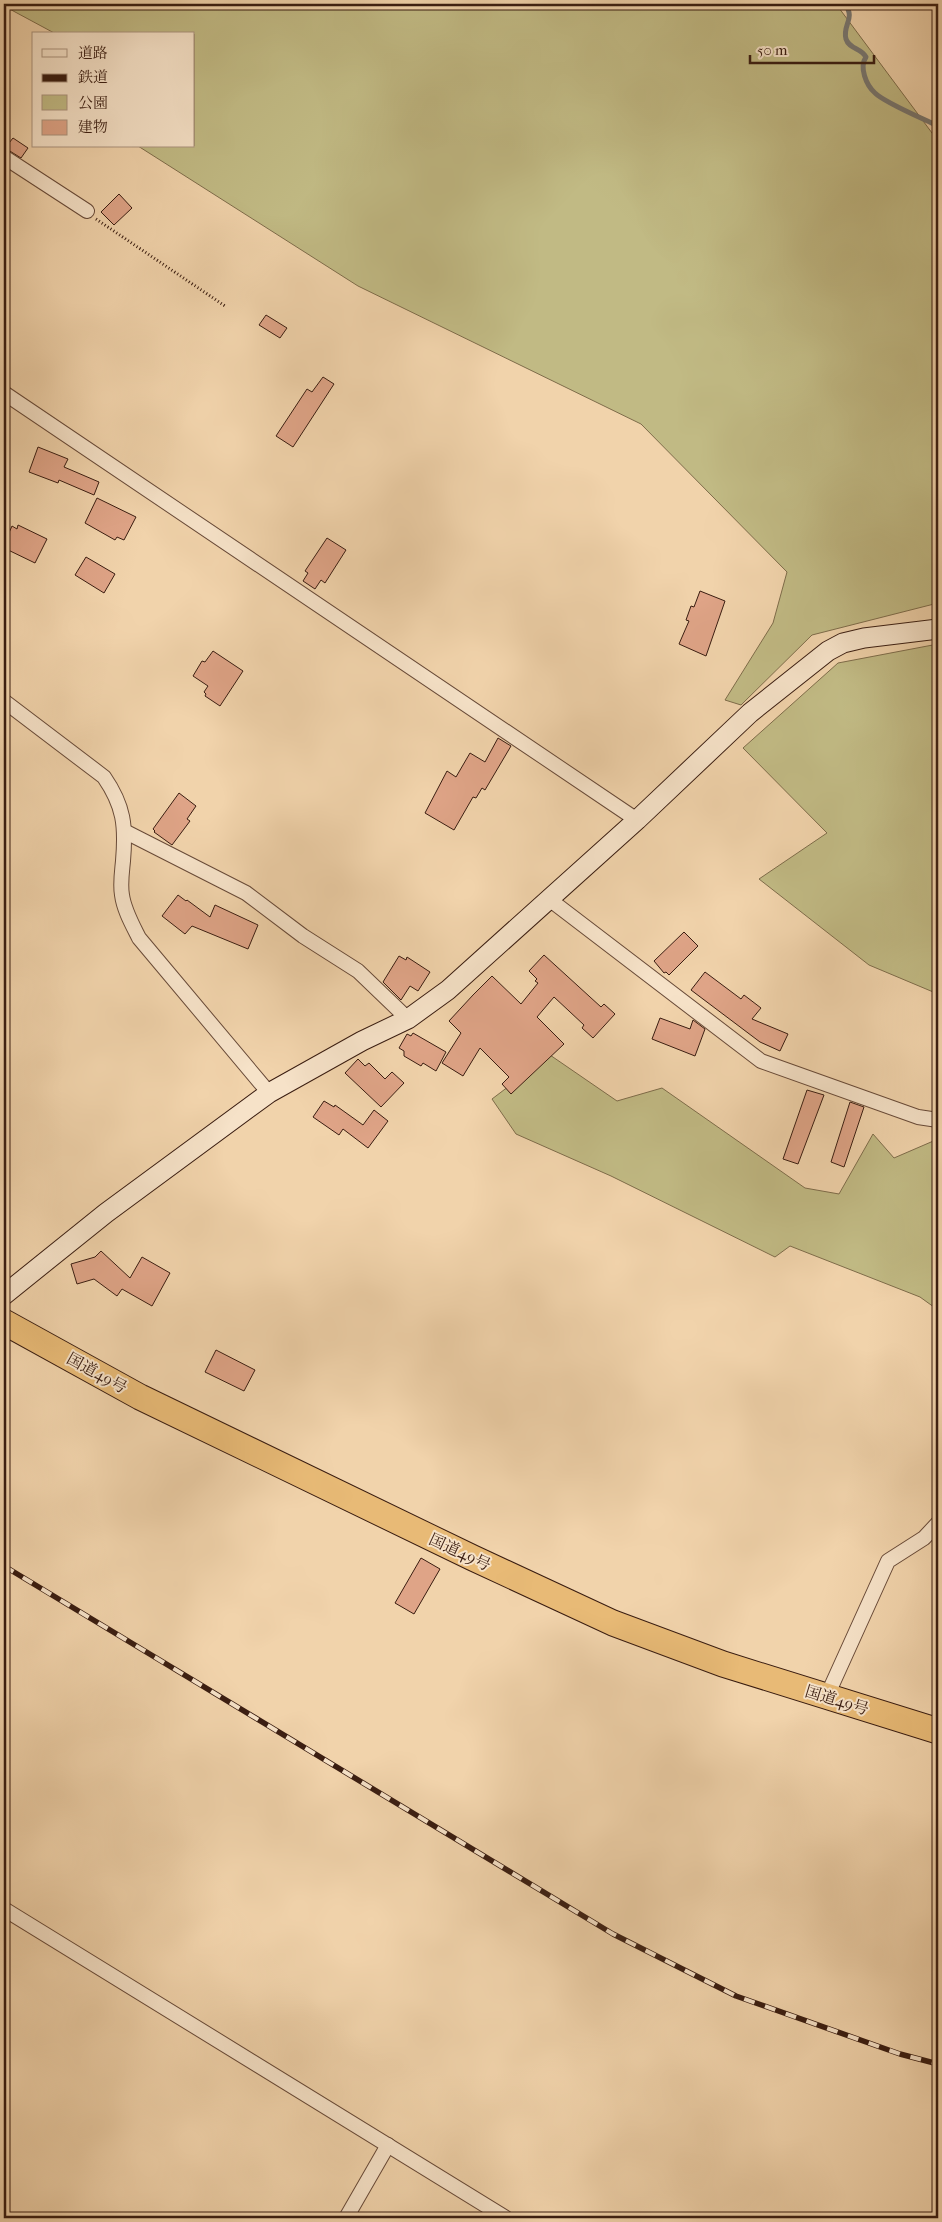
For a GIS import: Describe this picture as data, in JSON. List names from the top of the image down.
{
  "streets": {
    "highway": ["国道49号"]
  },
  "legend": [
    "道路",
    "鉄道",
    "公園",
    "建物"
  ],
  "scale_bar": "50 m"
}
